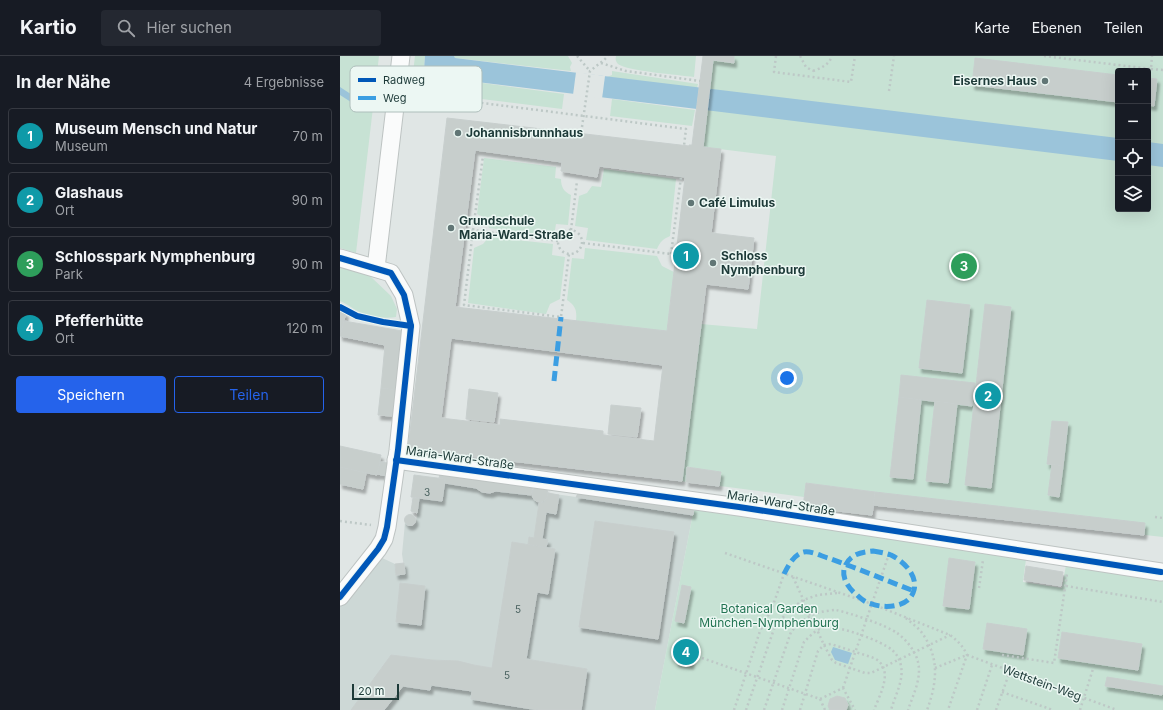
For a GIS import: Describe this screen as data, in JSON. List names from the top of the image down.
{
  "streets": {
    "street": ["Maria-Ward-Straße"],
    "path": ["Wettstein-Weg"]
  },
  "parks": ["Botanical Garden München-Nymphenburg"],
  "places": [
    "Eisernes Haus",
    "Johannisbrunnhaus",
    "Café Limulus",
    "Grundschule Maria-Ward-Straße",
    "Schloss Nymphenburg"
  ],
  "house_numbers": ["3", "5", "5"],
  "legend": ["Radweg", "Weg"],
  "scale_bar": "20 m",
  "page": {
    "header": "Kartio",
    "search": "Hier suchen",
    "nav": ["Karte", "Ebenen", "Teilen"],
    "heading": ["In der Nähe", "4 Ergebnisse"],
    "map_buttons": ["+", "−"],
    "list": [
      {
        "mark": "1",
        "name": "Museum Mensch und Natur",
        "note": "Museum",
        "value": "70 m"
      },
      {
        "mark": "2",
        "name": "Glashaus",
        "note": "Ort",
        "value": "90 m"
      },
      {
        "mark": "3",
        "name": "Schlosspark Nymphenburg",
        "note": "Park",
        "value": "90 m"
      },
      {
        "mark": "4",
        "name": "Pfefferhütte",
        "note": "Ort",
        "value": "120 m"
      }
    ],
    "pins": [
      "1",
      "3",
      "2",
      "4"
    ],
    "buttons": ["Speichern", "Teilen"],
    "scale": "20 m"
  }
}
